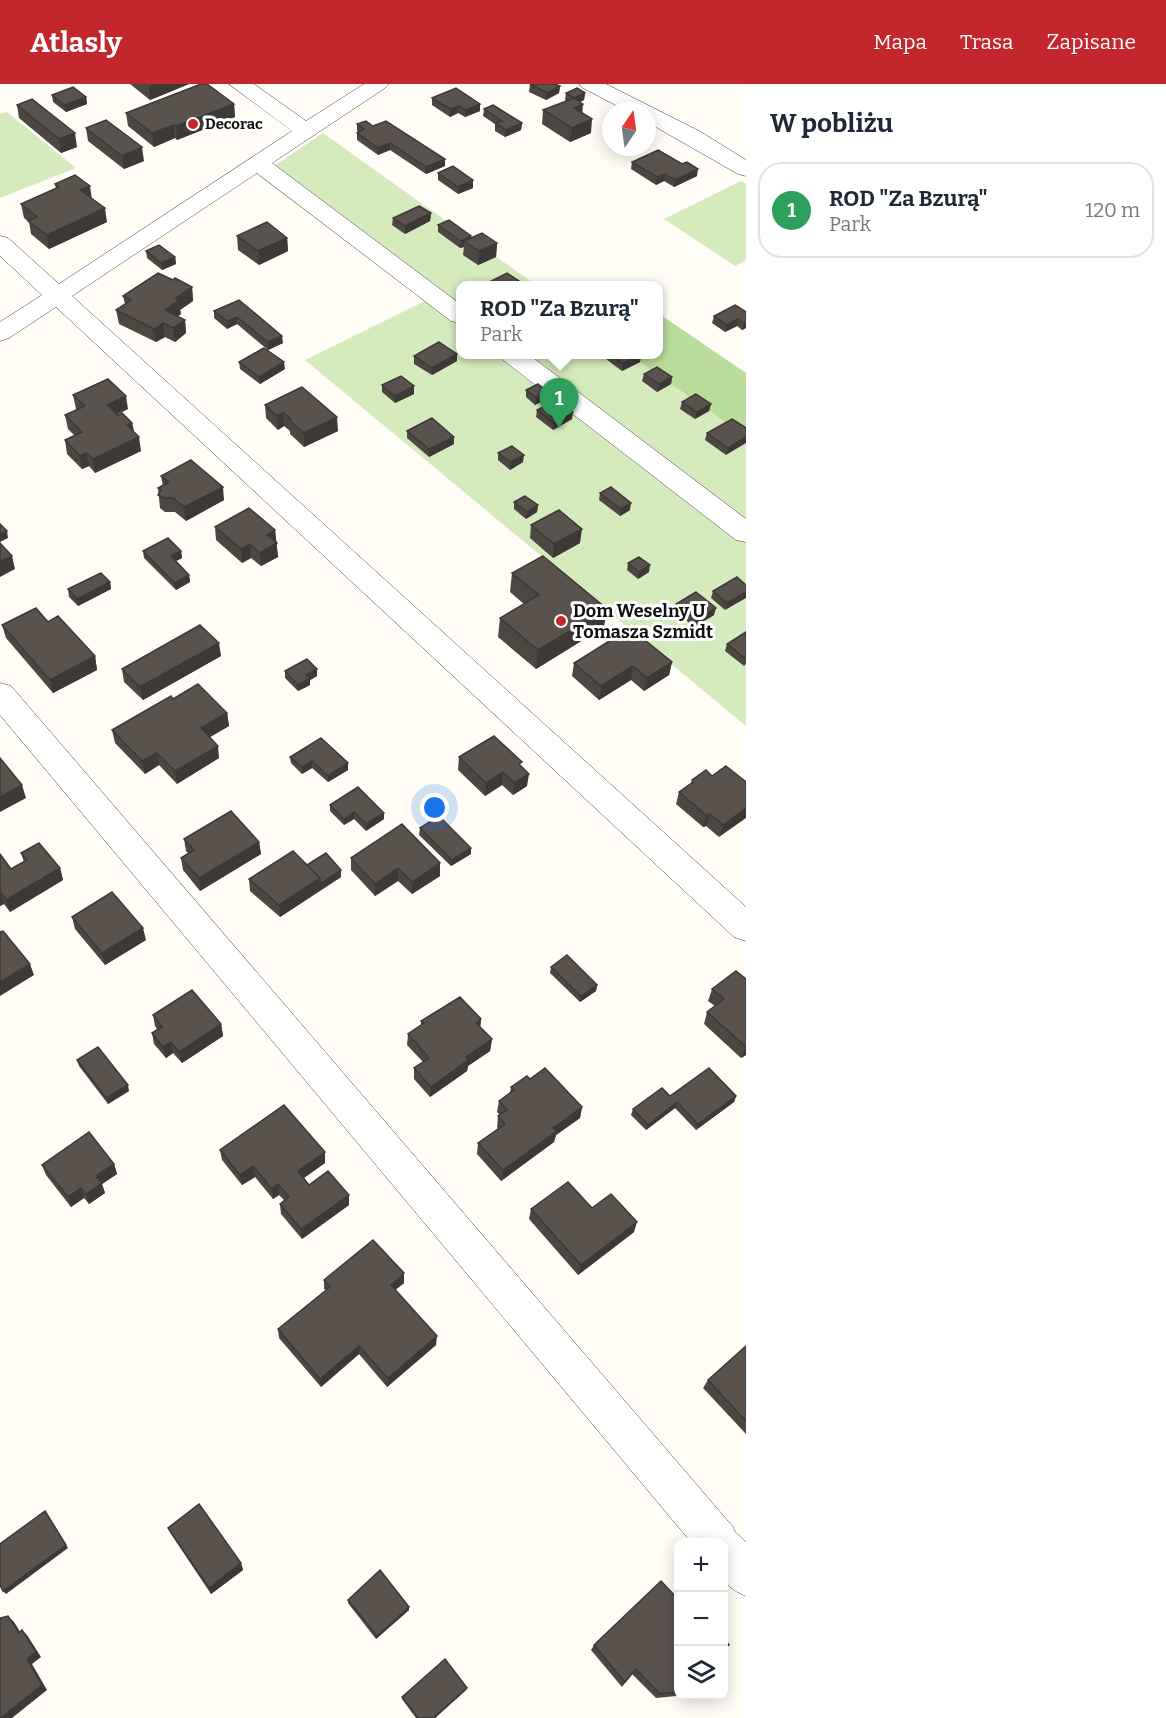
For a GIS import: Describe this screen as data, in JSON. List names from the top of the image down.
{
  "places": ["Decorac", "Dom Weselny U Tomasza Szmidt"],
  "north": "top",
  "page": {
    "header": "Atlasly",
    "nav": ["Mapa", "Trasa", "Zapisane"],
    "heading": "W pobliżu",
    "list": [
      {
        "mark": "1",
        "name": "ROD \"Za Bzurą\"",
        "note": "Park",
        "value": "120 m"
      }
    ],
    "popup": ["ROD \"Za Bzurą\"", "Park"],
    "pins": "1",
    "map_buttons": ["+", "−"]
  }
}
